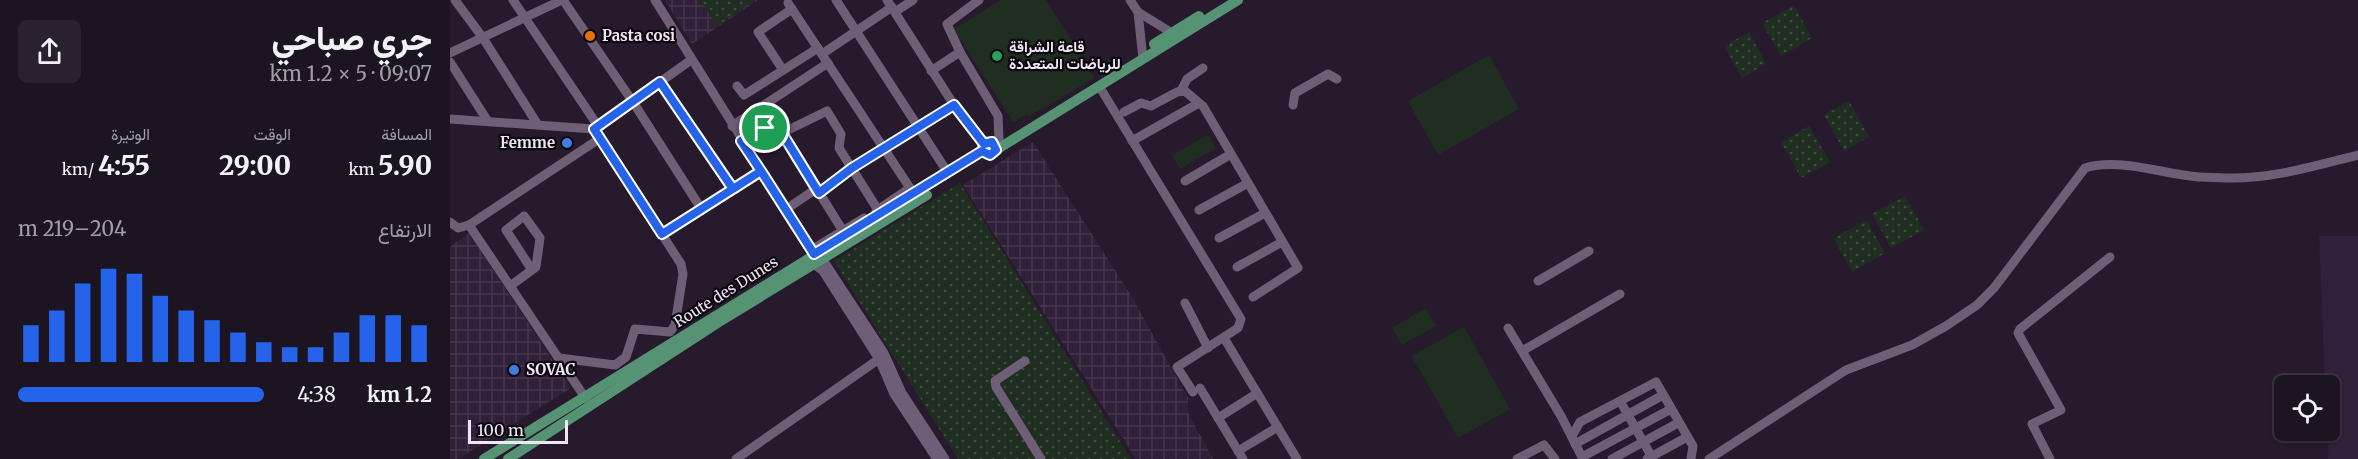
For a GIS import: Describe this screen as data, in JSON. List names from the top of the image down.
{
  "streets": {
    "main road": ["Route des Dunes"]
  },
  "places": [
    "Pasta cosi",
    "قاعة الشراقة للرياضات المتعددة",
    "Femme",
    "SOVAC"
  ],
  "scale_bar": "100 m",
  "page": {
    "heading": ["جري صباحي", "09:07 · 5 × 1.2 km"],
    "stats": [
      ["المسافة", "5.90 km"],
      ["الوقت", "29:00"],
      ["الوتيرة", "4:55 /km"]
    ],
    "chart": ["الارتفاع", "204–219 m"],
    "list": [
      {
        "name": "1.2 km",
        "note": "4:38"
      }
    ],
    "scale": "100 m"
  }
}
